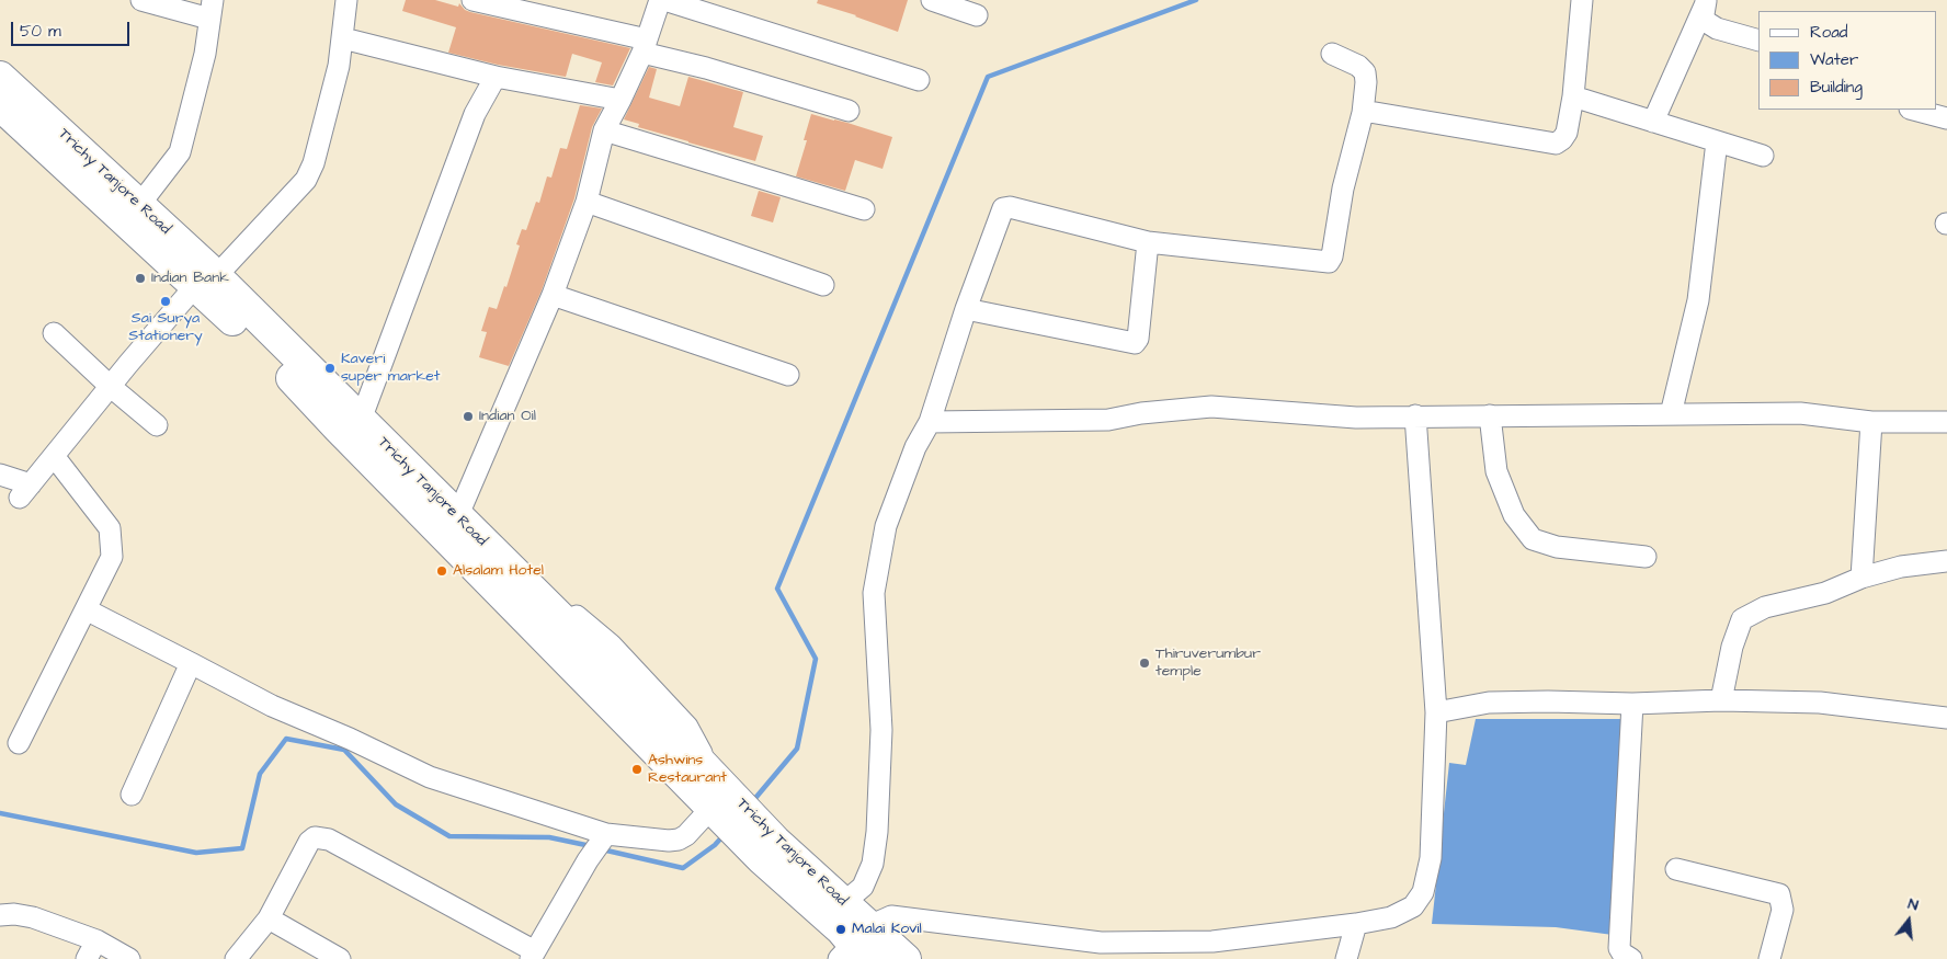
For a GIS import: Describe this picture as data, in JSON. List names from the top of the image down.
{
  "streets": {
    "highway": ["Trichy Tanjore Road"]
  },
  "places": [
    "Indian Bank",
    "Sai Surya Stationery",
    "Kaveri super market",
    "Indian Oil",
    "Alsalam Hotel",
    "Thiruverumbur temple",
    "Ashwins Restaurant",
    "Malai Kovil"
  ],
  "legend": ["Road", "Water", "Building"],
  "scale_bar": "50 m",
  "north": "top"
}
